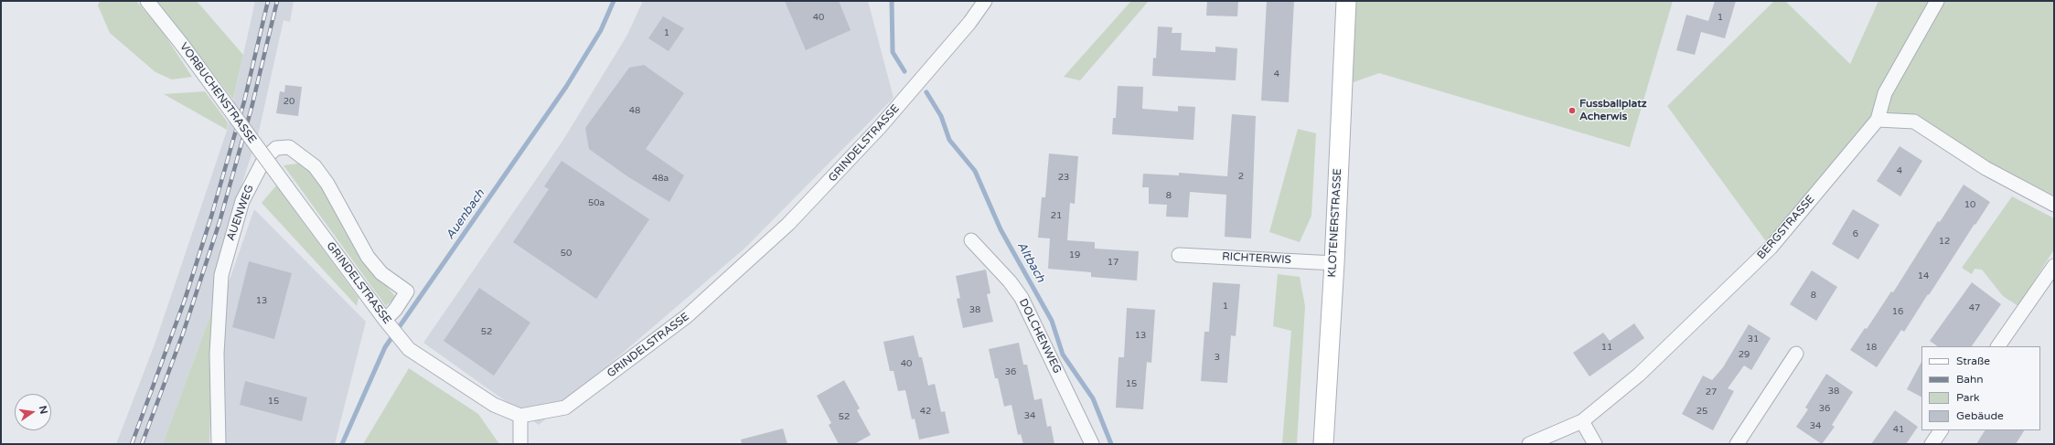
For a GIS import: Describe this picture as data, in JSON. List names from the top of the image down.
{
  "streets": {
    "main road": ["KLOTENERSTRASSE"],
    "street": [
      "VORBUCHENSTRASSE",
      "GRINDELSTRASSE",
      "AUENWEG",
      "BERGSTRASSE",
      "RICHTERWIS",
      "DOLCHENWEG"
    ]
  },
  "crossings": [
    ["VORBUCHENSTRASSE", "GRINDELSTRASSE"],
    ["GRINDELSTRASSE", "AUENWEG"],
    ["KLOTENERSTRASSE", "RICHTERWIS"]
  ],
  "water": ["Auenbach", "Altbach"],
  "places": ["Fussballplatz Acherwis"],
  "house_numbers": [
    "40",
    "1",
    "1",
    "4",
    "20",
    "48",
    "4",
    "2",
    "23",
    "48a",
    "8",
    "50a",
    "10",
    "21",
    "6",
    "12",
    "50",
    "19",
    "17",
    "14",
    "8",
    "13",
    "1",
    "47",
    "38",
    "16",
    "52",
    "13",
    "31",
    "11",
    "18",
    "29",
    "3",
    "40",
    "36",
    "15",
    "38",
    "27",
    "15",
    "36",
    "42",
    "25",
    "34",
    "52",
    "34",
    "41"
  ],
  "legend": [
    "Straße",
    "Bahn",
    "Park",
    "Gebäude"
  ],
  "north": "right"
}
